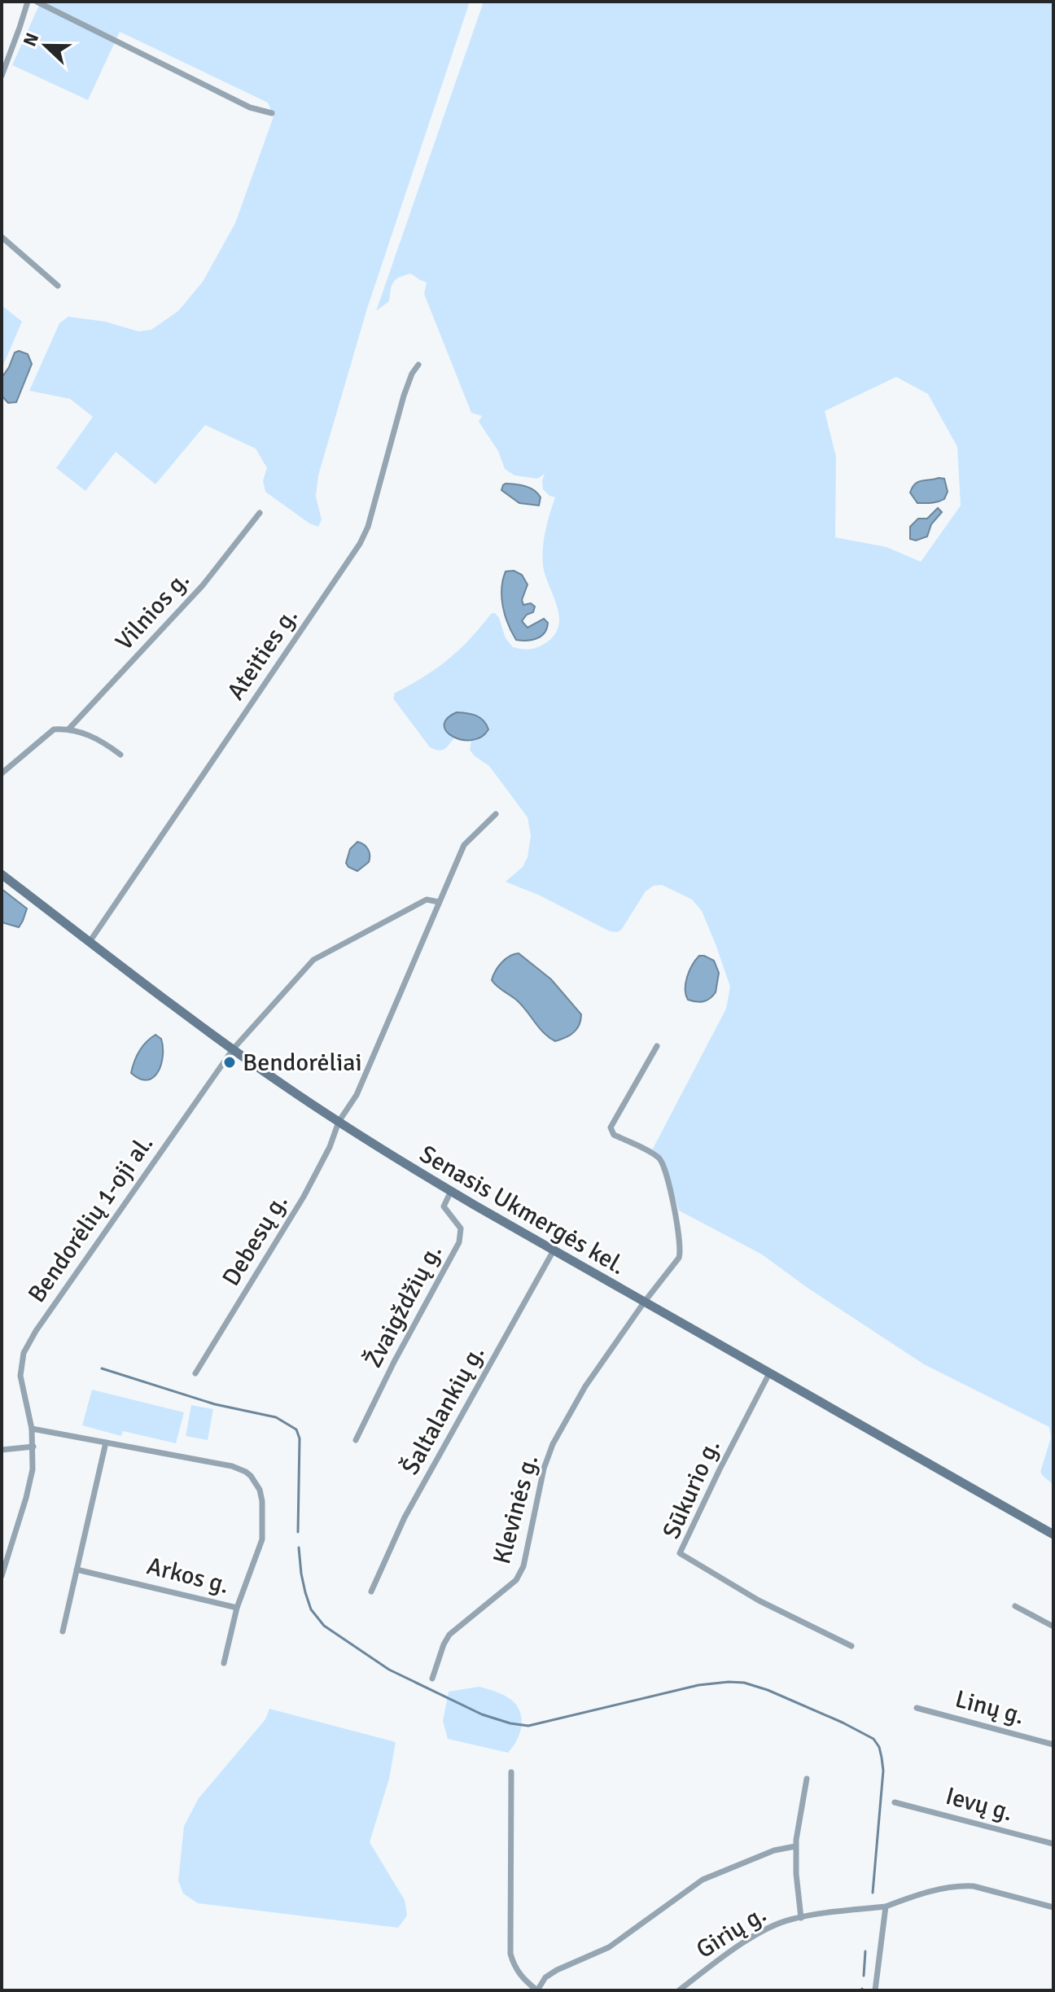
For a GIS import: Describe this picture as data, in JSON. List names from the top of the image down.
{
  "streets": {
    "main road": ["Senasis Ukmergės kel."],
    "street": [
      "Vilnios g.",
      "Ateities g.",
      "Bendorėlių 1-oji al.",
      "Debesų g.",
      "Žvaigždžių g.",
      "Šaltalankių g.",
      "Sūkurio g.",
      "Klevinės g.",
      "Arkos g.",
      "Linų g.",
      "Ievų g.",
      "Girių g."
    ]
  },
  "crossings": [
    ["Ateities g.", "Senasis Ukmergės kel."],
    ["Senasis Ukmergės kel.", "Bendorėlių 1-oji al."],
    ["Senasis Ukmergės kel.", "Debesų g."],
    ["Senasis Ukmergės kel.", "Žvaigždžių g."],
    ["Senasis Ukmergės kel.", "Šaltalankių g."],
    ["Senasis Ukmergės kel.", "Sūkurio g."],
    ["Senasis Ukmergės kel.", "Klevinės g."],
    ["Bendorėlių 1-oji al.", "Debesų g."],
    ["Bendorėlių 1-oji al.", "Arkos g."]
  ],
  "places": ["Bendorėliai"],
  "north": "left"
}
